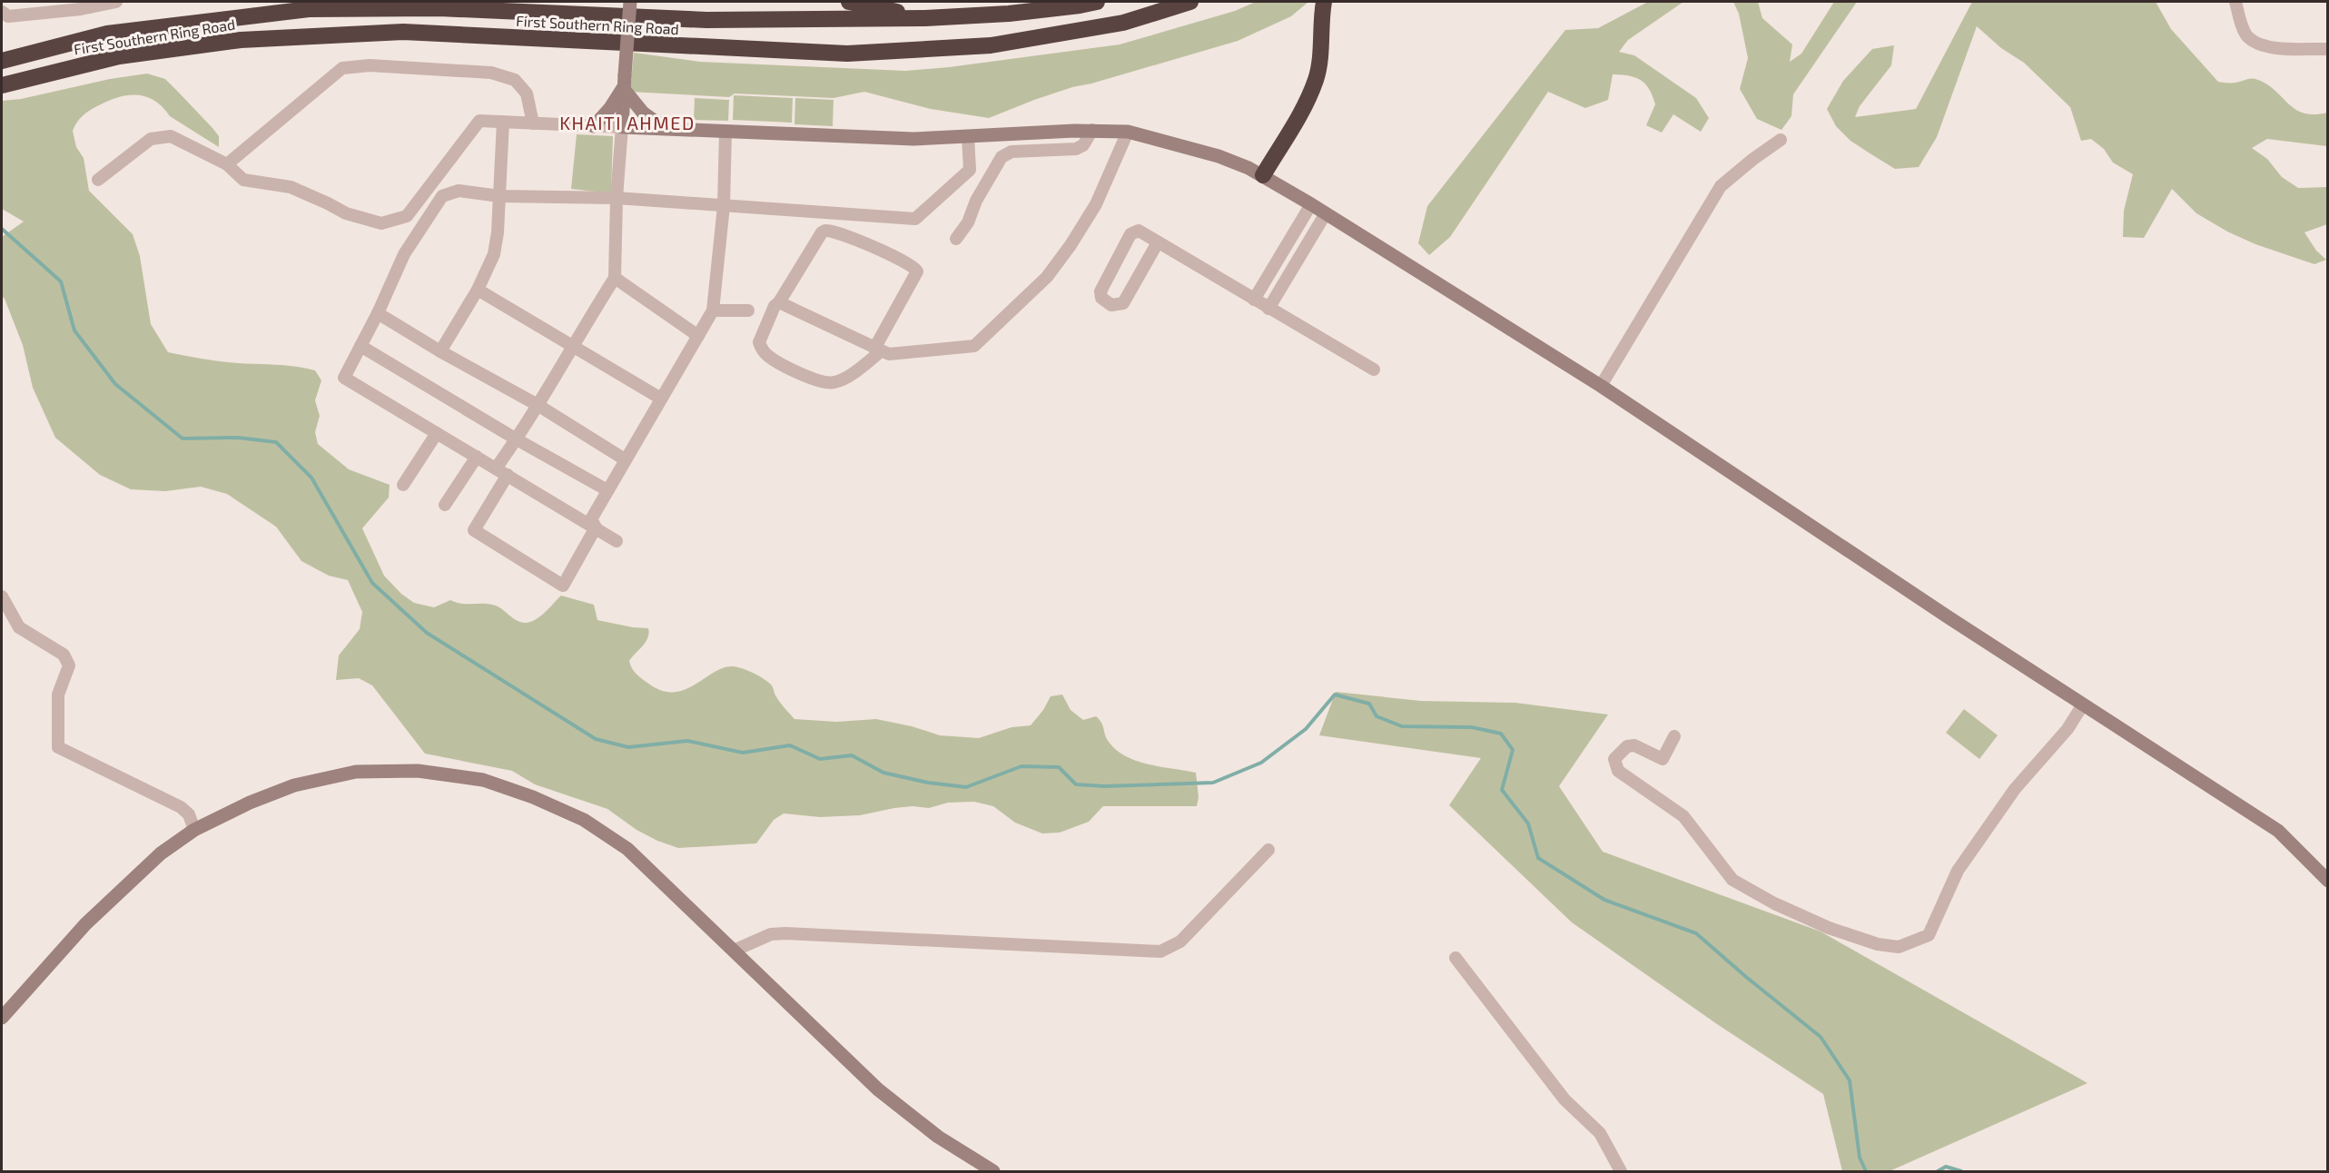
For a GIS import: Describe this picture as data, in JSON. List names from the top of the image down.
{
  "streets": {
    "highway": ["First Southern Ring Road"]
  },
  "districts": ["KHAITI AHMED"]
}
